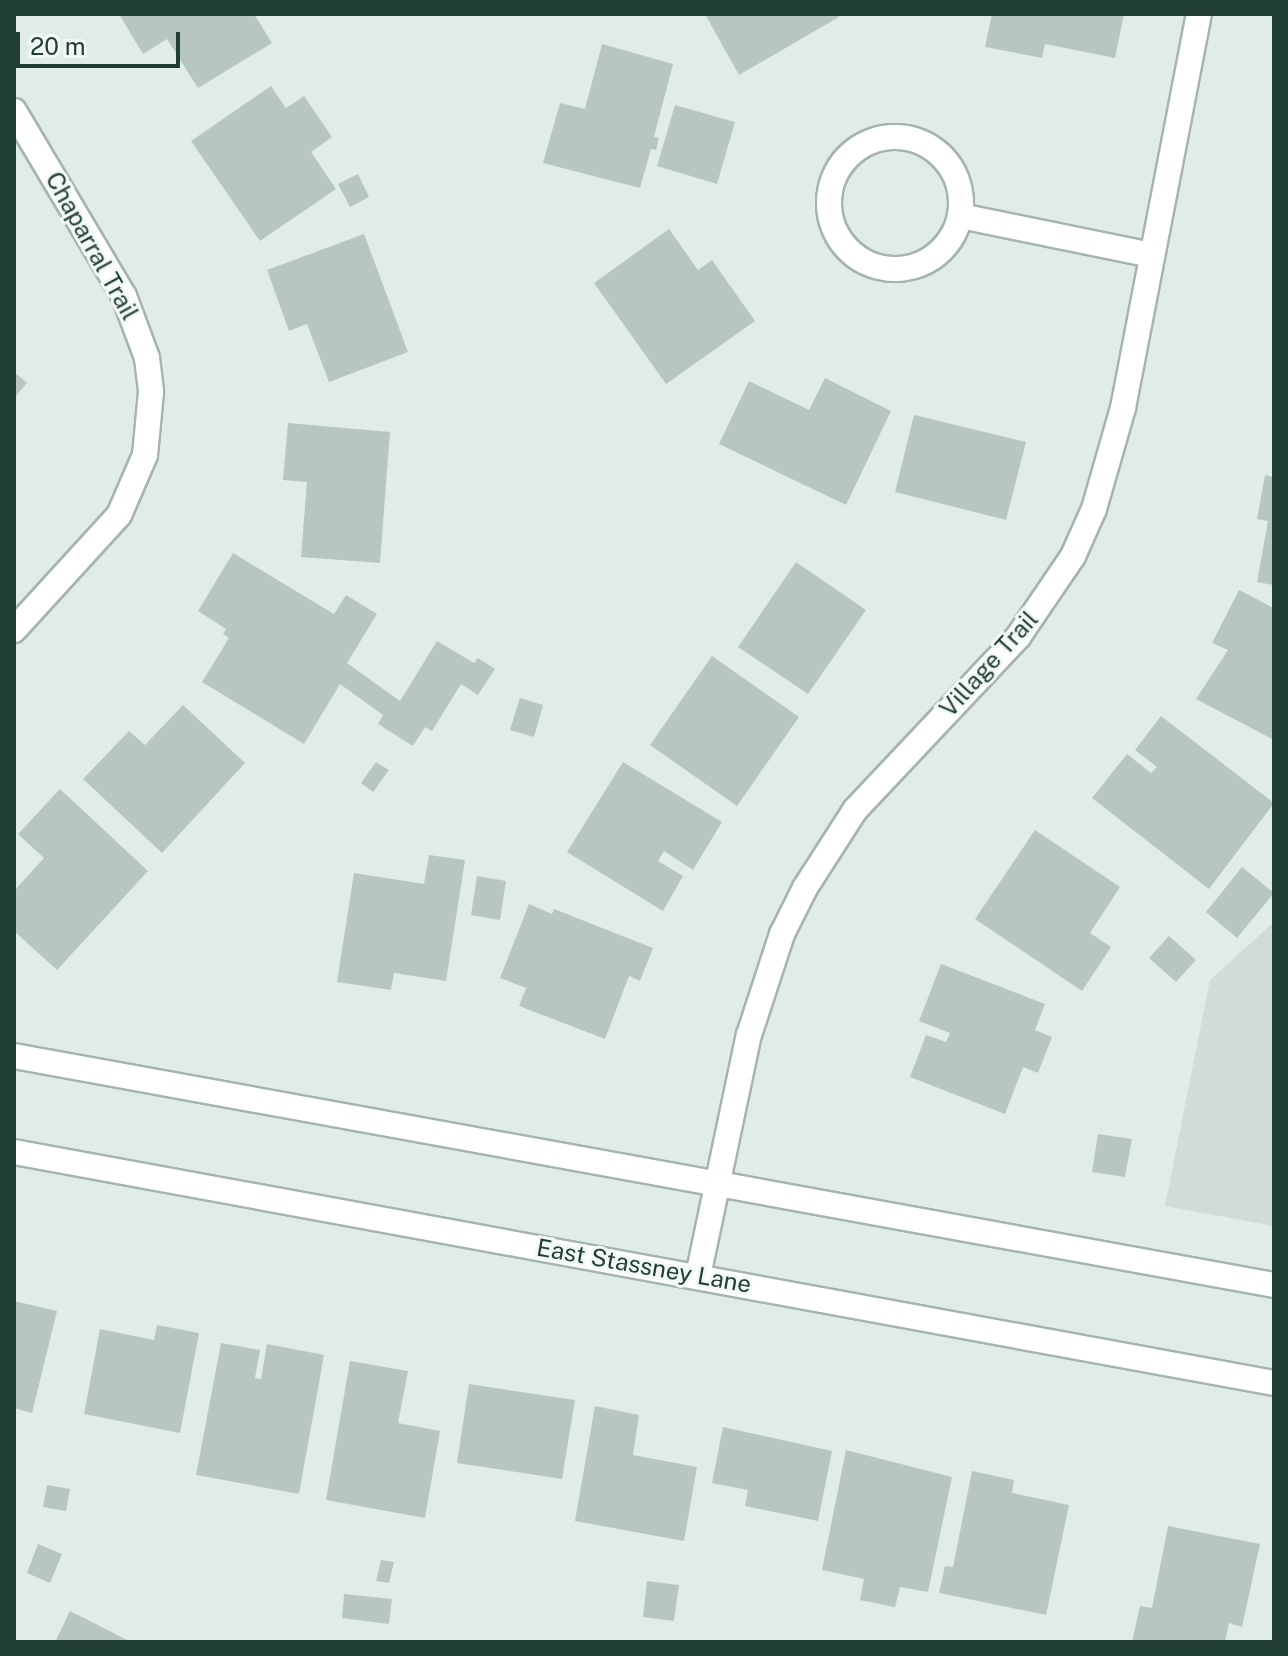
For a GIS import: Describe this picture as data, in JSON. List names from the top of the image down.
{
  "streets": {
    "street": ["Chaparral Trail", "Village Trail", "East Stassney Lane"]
  },
  "crossings": [
    ["Village Trail", "East Stassney Lane"]
  ],
  "scale_bar": "20 m"
}
